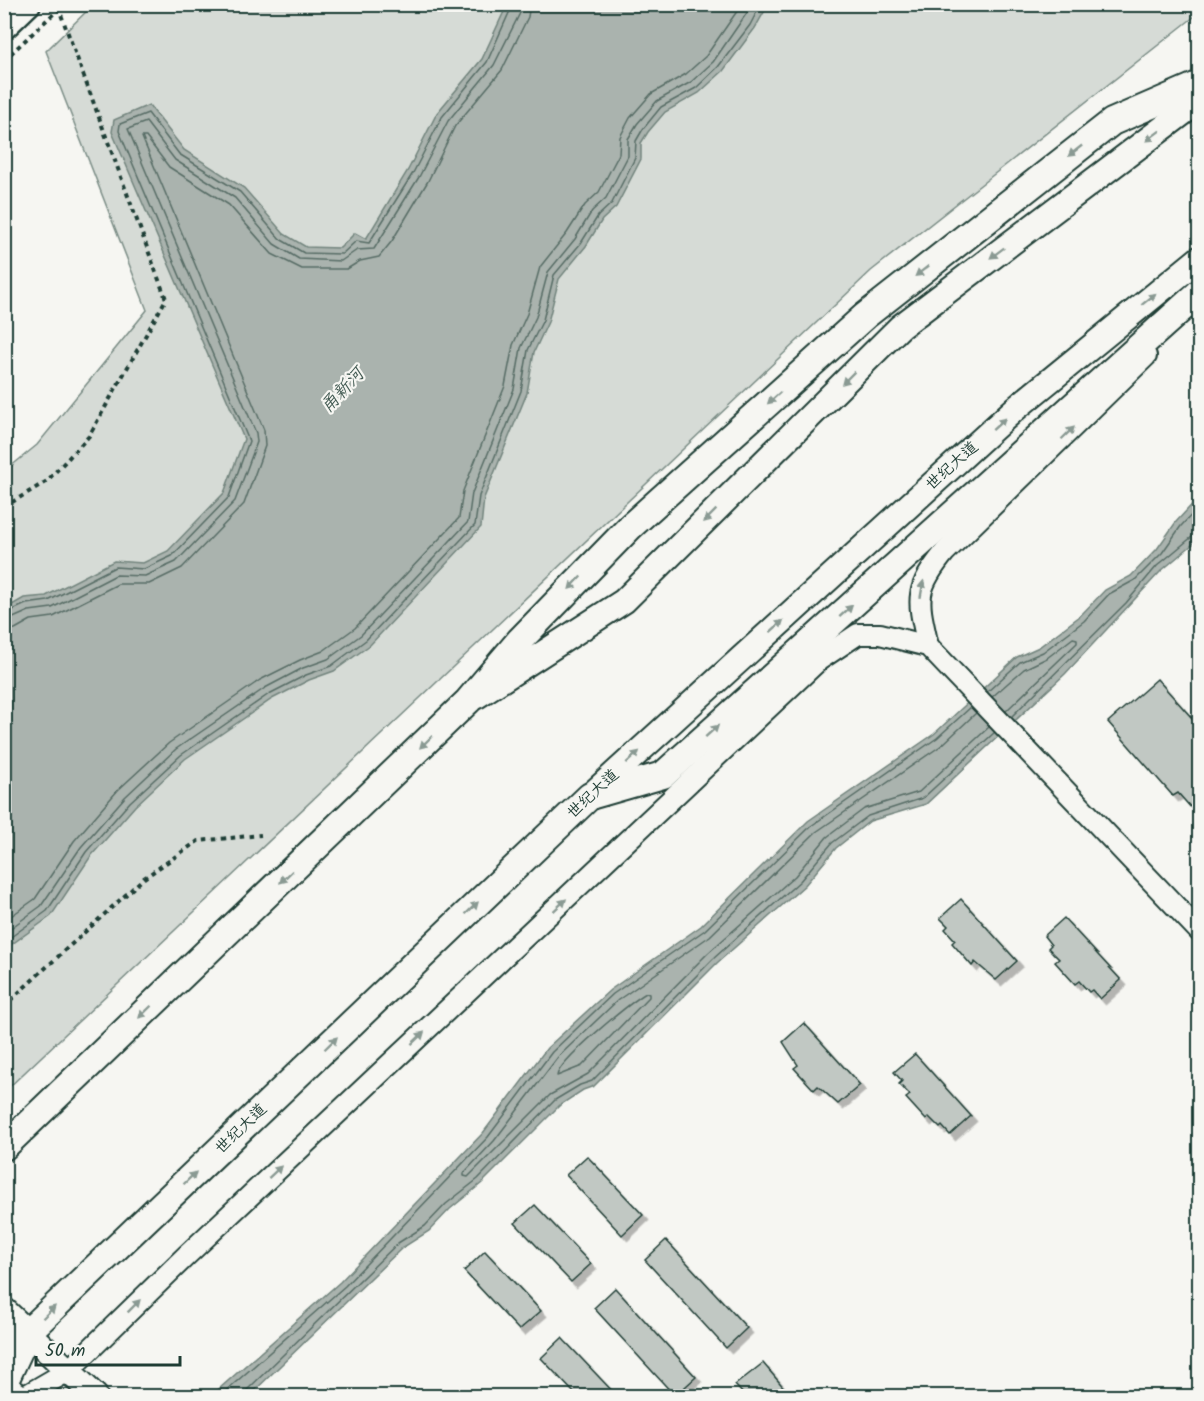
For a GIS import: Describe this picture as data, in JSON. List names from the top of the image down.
{
  "streets": {
    "highway": ["世纪大道"]
  },
  "water": ["甬新河"],
  "scale_bar": "50 m"
}
